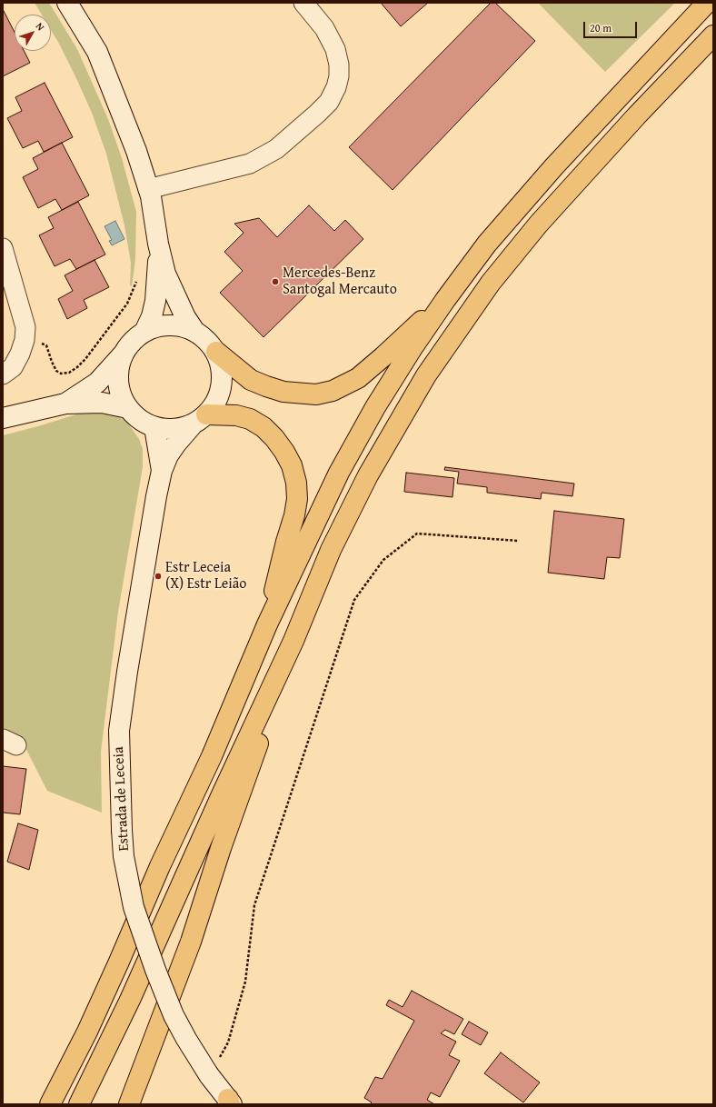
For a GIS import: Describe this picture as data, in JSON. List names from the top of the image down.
{
  "streets": {
    "street": ["Estrada de Leceia"]
  },
  "places": ["Mercedes-Benz Santogal Mercauto", "Estr Leceia (X) Estr Leião"],
  "scale_bar": "20 m",
  "north": "top right"
}
